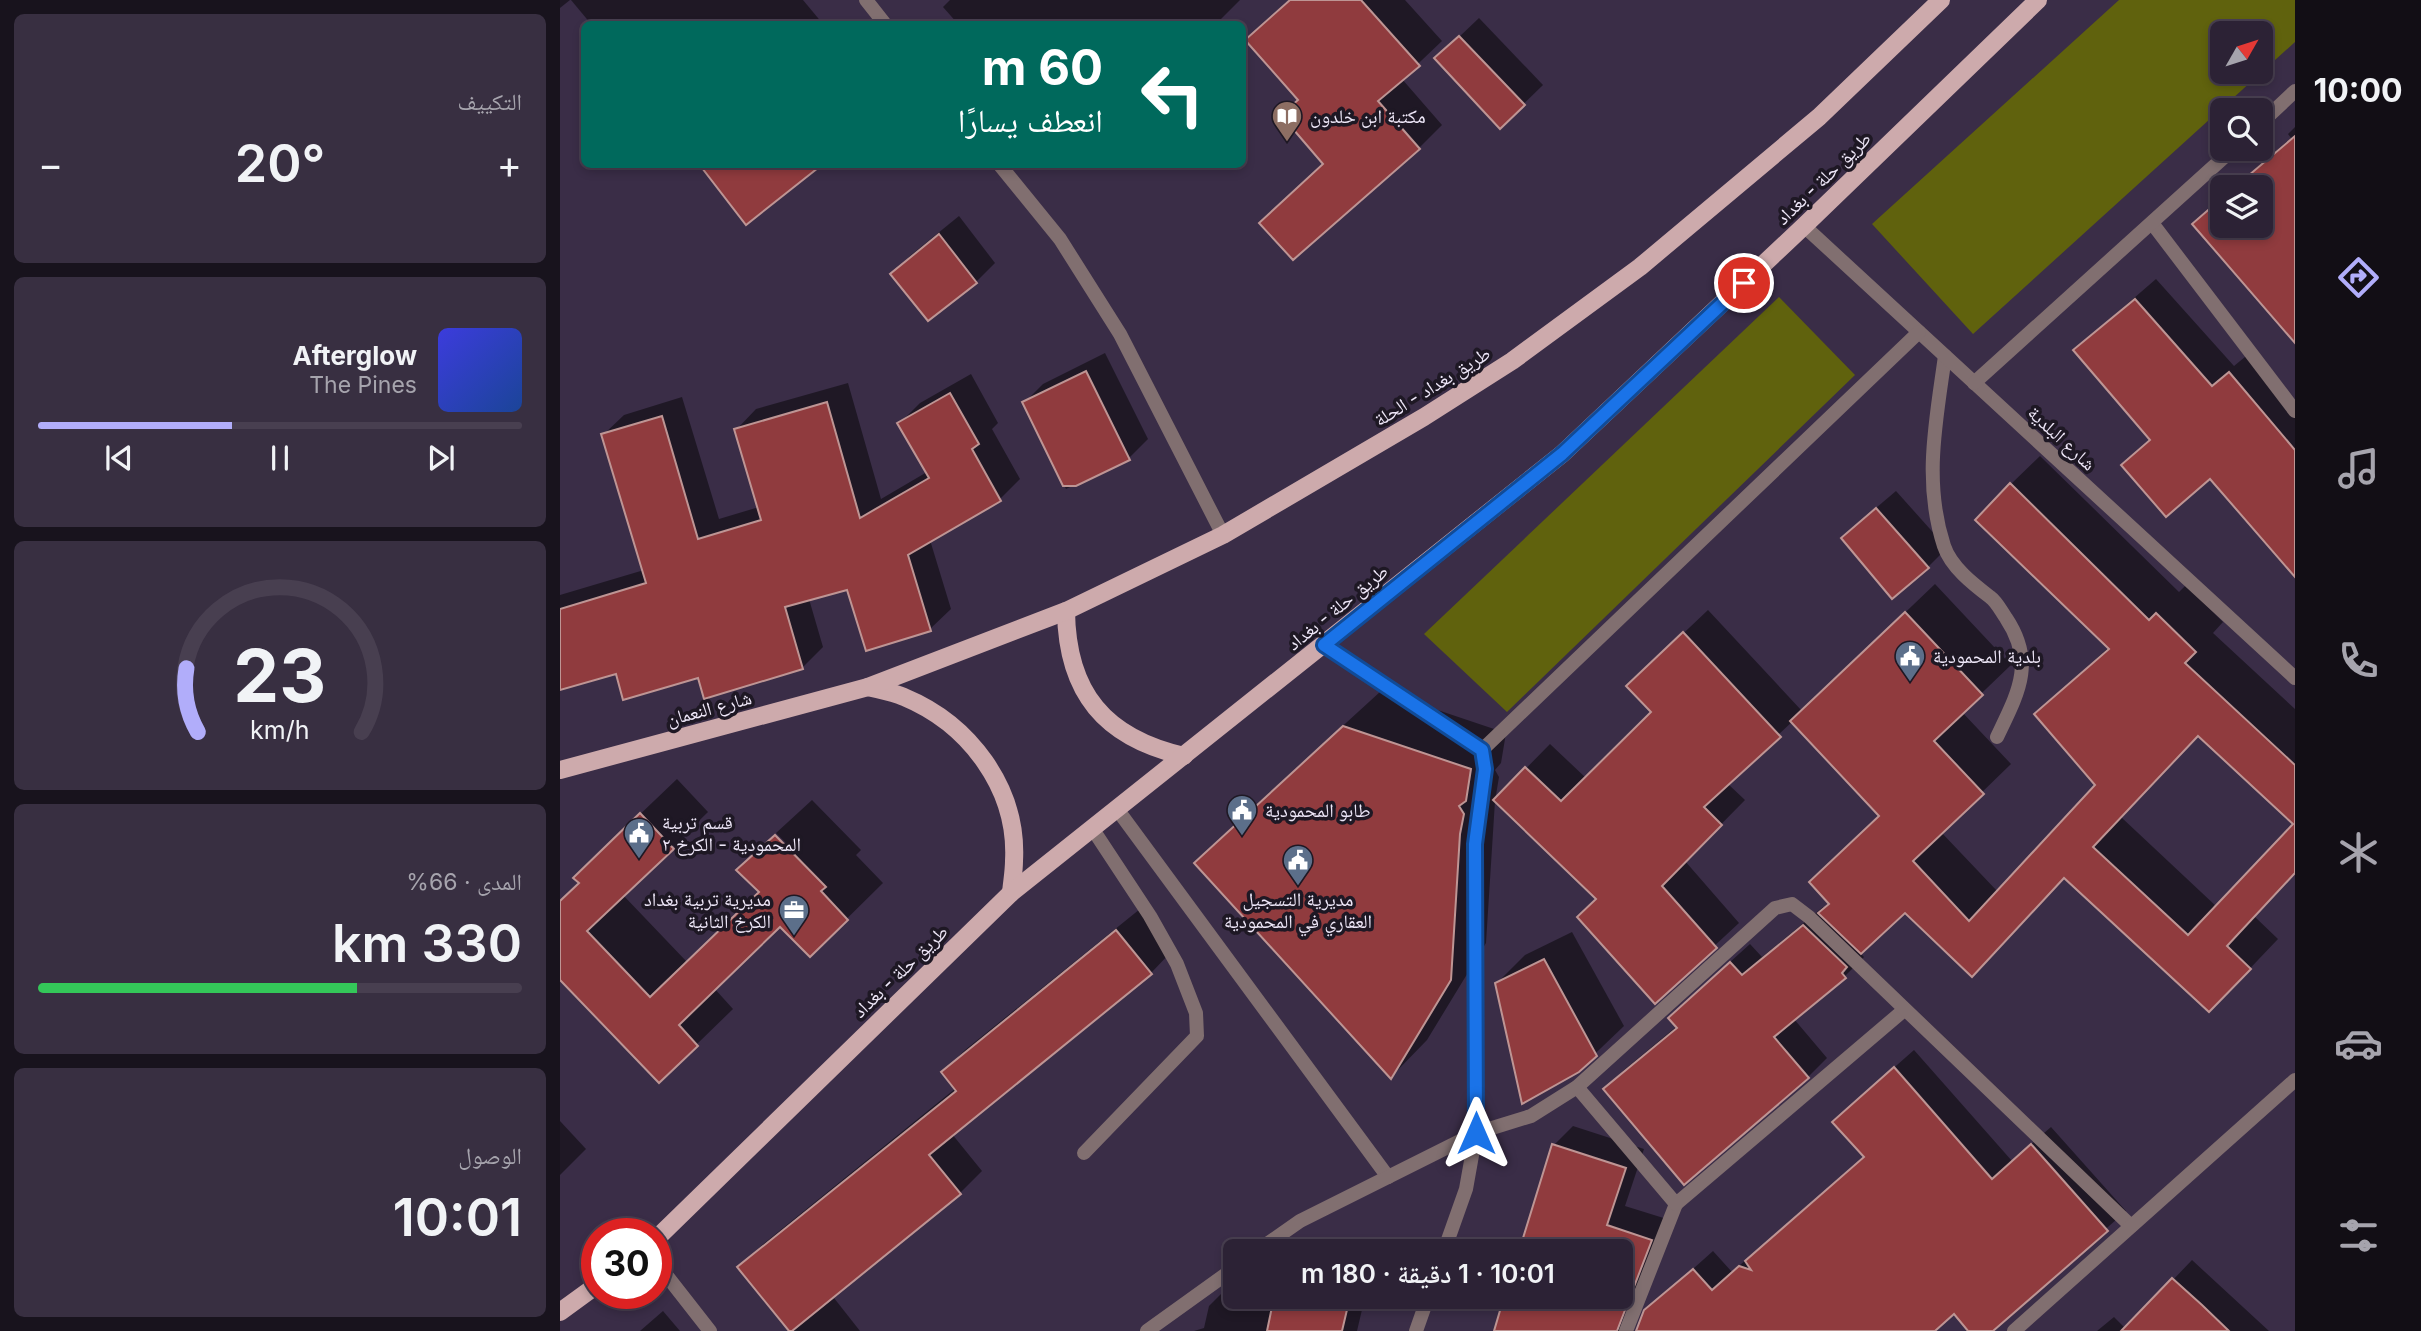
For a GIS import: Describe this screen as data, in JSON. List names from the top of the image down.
{
  "streets": {
    "main road": ["طريق حلة - بغداد", "طريق بغداد - الحلة", "شارع النعمان"],
    "street": ["شارع البلدية"]
  },
  "crossings": [
    ["طريق حلة - بغداد", "شارع البلدية"],
    ["طريق بغداد - الحلة", "شارع النعمان"]
  ],
  "places": {
    "library": ["مكتبة ابن خلدون"],
    "public building": [
      "بلدية المحمودية",
      "طابو المحمودية",
      "قسم تربية المحمودية - الكرخ ٢",
      "مديرية التسجيل العقاري في المحمودية"
    ],
    "office": ["مديرية تربية بغداد الكرخ الثانية"]
  },
  "north": "top right",
  "page": {
    "tabs": "10:00",
    "tile": [
      "التكييف",
      ["المدى · 66%", "330 km"],
      ["الوصول", "10:01"]
    ],
    "turn": ["60 m", "انعطف يسارًا"],
    "heat": ["−", "20°", "+"],
    "song": ["Afterglow", "The Pines"],
    "limit": "30",
    "trip": "10:01 · 1 دقيقة · 180 m",
    "gauge": ["23", "km/h"]
  }
}
